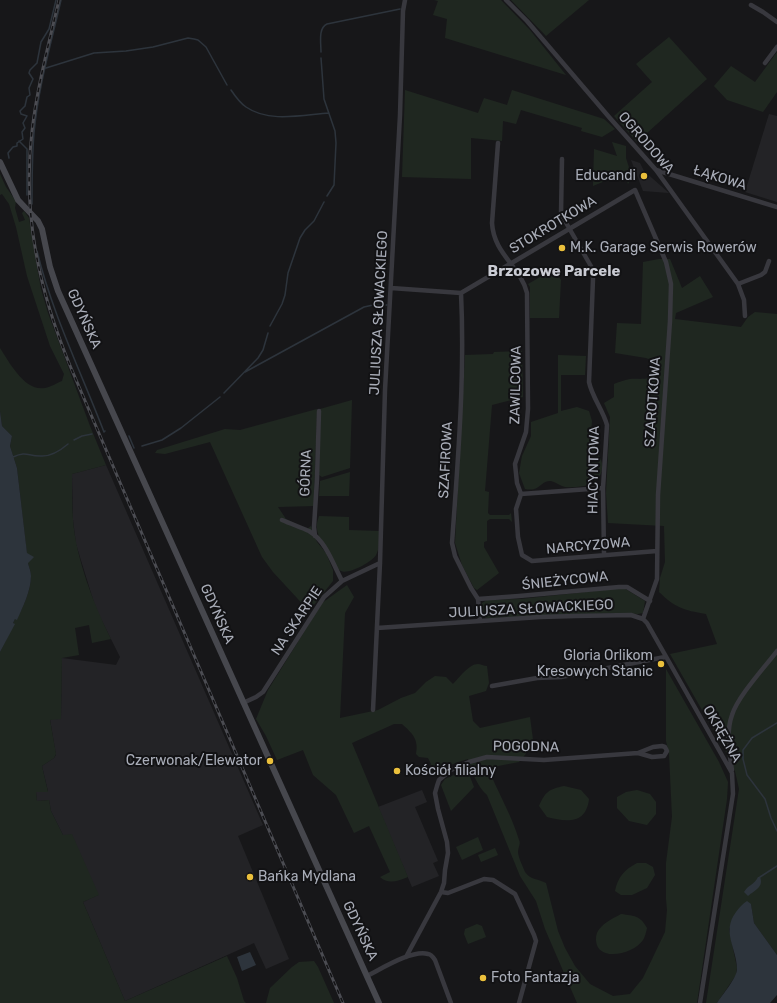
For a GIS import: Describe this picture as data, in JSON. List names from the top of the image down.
{
  "streets": {
    "main road": ["GDYŃSKA"],
    "street": [
      "OGRODOWA",
      "ŁĄKOWA",
      "STOKROTKOWA",
      "JULIUSZA SŁOWACKIEGO",
      "ZAWILCOWA",
      "SZAROTKOWA",
      "SZAFIROWA",
      "HIACYNTOWA",
      "GÓRNA",
      "NARCYZOWA",
      "ŚNIEŻYCOWA",
      "NA SKARPIE",
      "OKRĘŻNA",
      "POGODNA"
    ]
  },
  "crossings": [
    ["OGRODOWA", "ŁĄKOWA"],
    ["STOKROTKOWA", "ZAWILCOWA"],
    ["STOKROTKOWA", "SZAROTKOWA"],
    ["STOKROTKOWA", "SZAFIROWA"],
    ["STOKROTKOWA", "HIACYNTOWA"],
    ["JULIUSZA SŁOWACKIEGO", "SZAROTKOWA"],
    ["JULIUSZA SŁOWACKIEGO", "SZAFIROWA"],
    ["JULIUSZA SŁOWACKIEGO", "NA SKARPIE"],
    ["GDYŃSKA", "NA SKARPIE"],
    ["ZAWILCOWA", "NARCYZOWA"],
    ["SZAROTKOWA", "NARCYZOWA"],
    ["SZAROTKOWA", "ŚNIEŻYCOWA"],
    ["SZAFIROWA", "ŚNIEŻYCOWA"],
    ["HIACYNTOWA", "NARCYZOWA"]
  ],
  "districts": ["Brzozowe Parcele"],
  "places": [
    "Educandi",
    "M.K. Garage Serwis Rowerów",
    "Gloria Orlikom Kresowych Stanic",
    "Czerwonak/Elewator",
    "Kościół filialny",
    "Bańka Mydlana",
    "Foto Fantazja"
  ]
}
